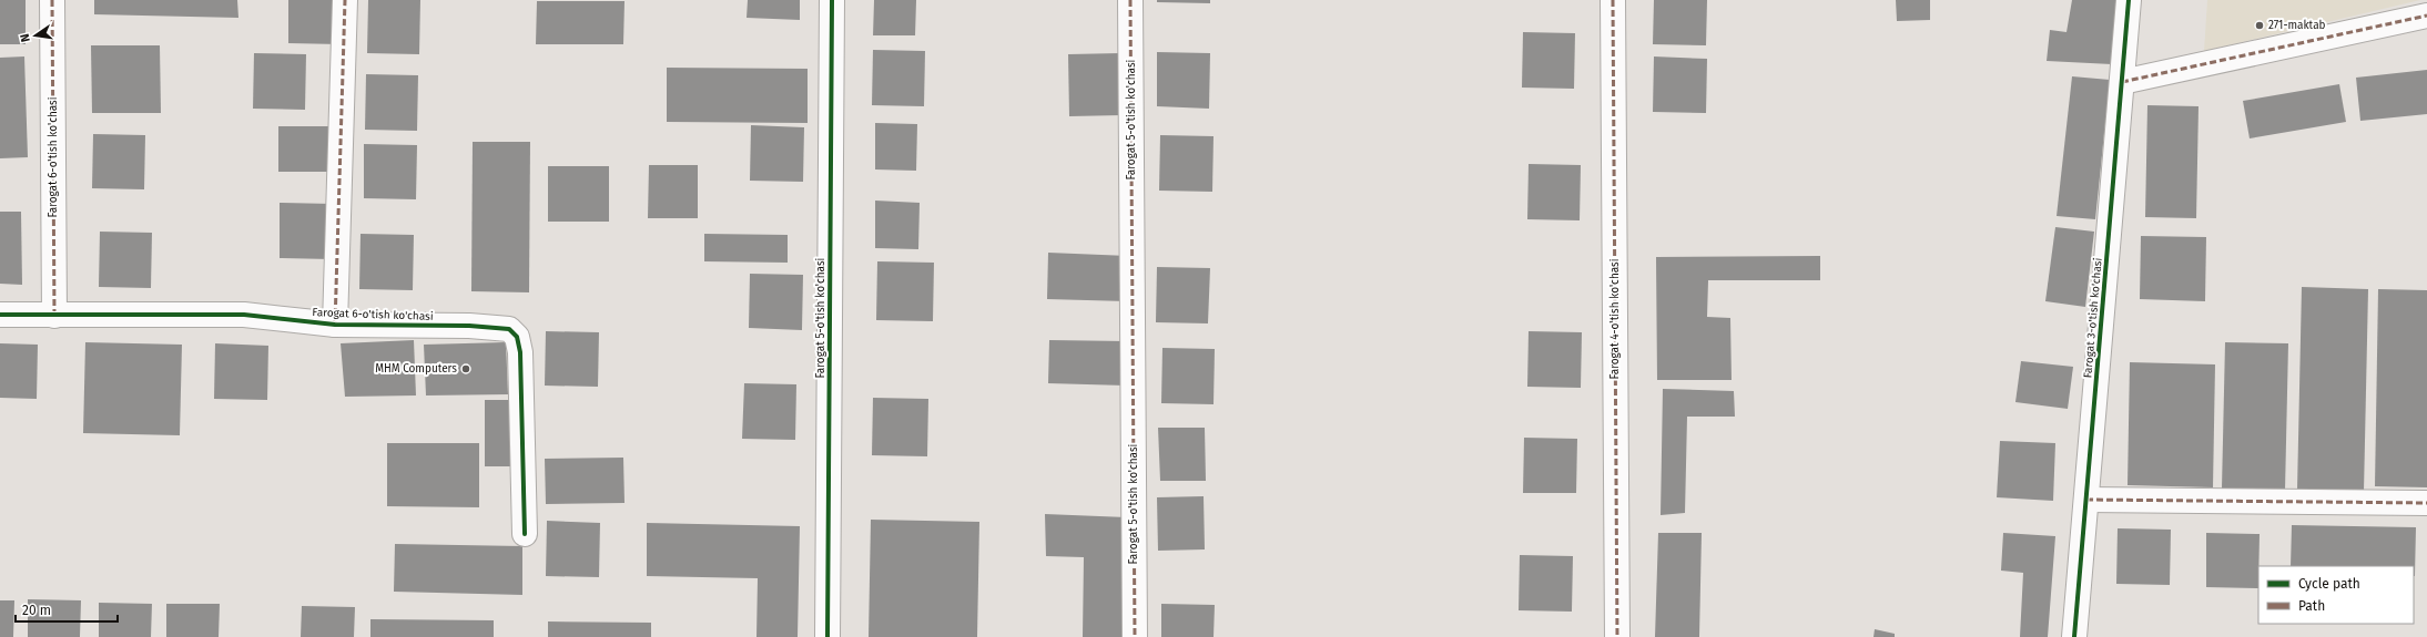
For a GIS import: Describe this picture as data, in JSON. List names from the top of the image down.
{
  "streets": {
    "street": [
      "Farogat 5-o'tish ko'chasi",
      "Farogat 6-o'tish ko'chasi",
      "Farogat 3-o'tish ko'chasi",
      "Farogat 4-o'tish ko'chasi"
    ]
  },
  "places": ["271-maktab", "MHM Computers"],
  "legend": ["Cycle path", "Path"],
  "scale_bar": "20 m",
  "north": "left"
}
